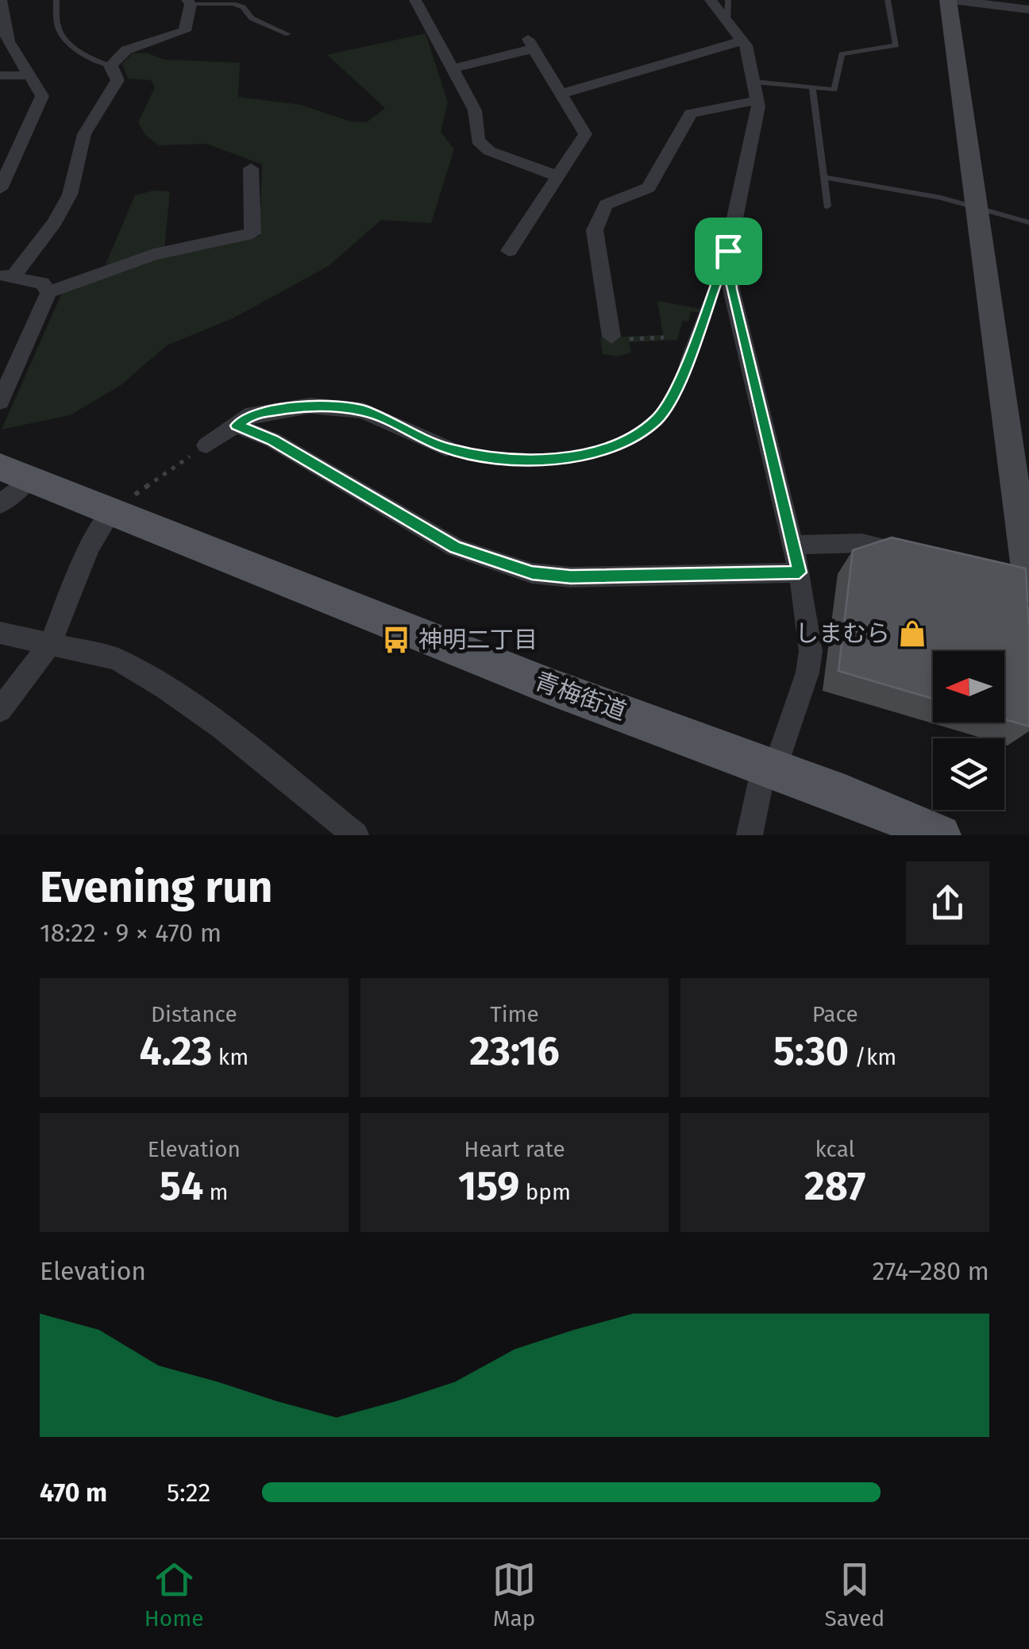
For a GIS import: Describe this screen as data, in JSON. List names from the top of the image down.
{
  "streets": {
    "main road": ["青梅街道"]
  },
  "places": {
    "shop": ["しまむら"],
    "bus stop": ["神明二丁目"]
  },
  "north": "left",
  "page": {
    "heading": ["Evening run", "18:22 · 9 × 470 m"],
    "stats": [
      ["Distance", "4.23 km"],
      ["Time", "23:16"],
      ["Pace", "5:30 /km"],
      ["Elevation", "54 m"],
      ["Heart rate", "159 bpm"],
      ["kcal", "287"]
    ],
    "chart": ["Elevation", "274–280 m"],
    "list": [
      {
        "name": "470 m",
        "note": "5:22"
      }
    ],
    "tabs": ["Home", "Map", "Saved"]
  }
}
